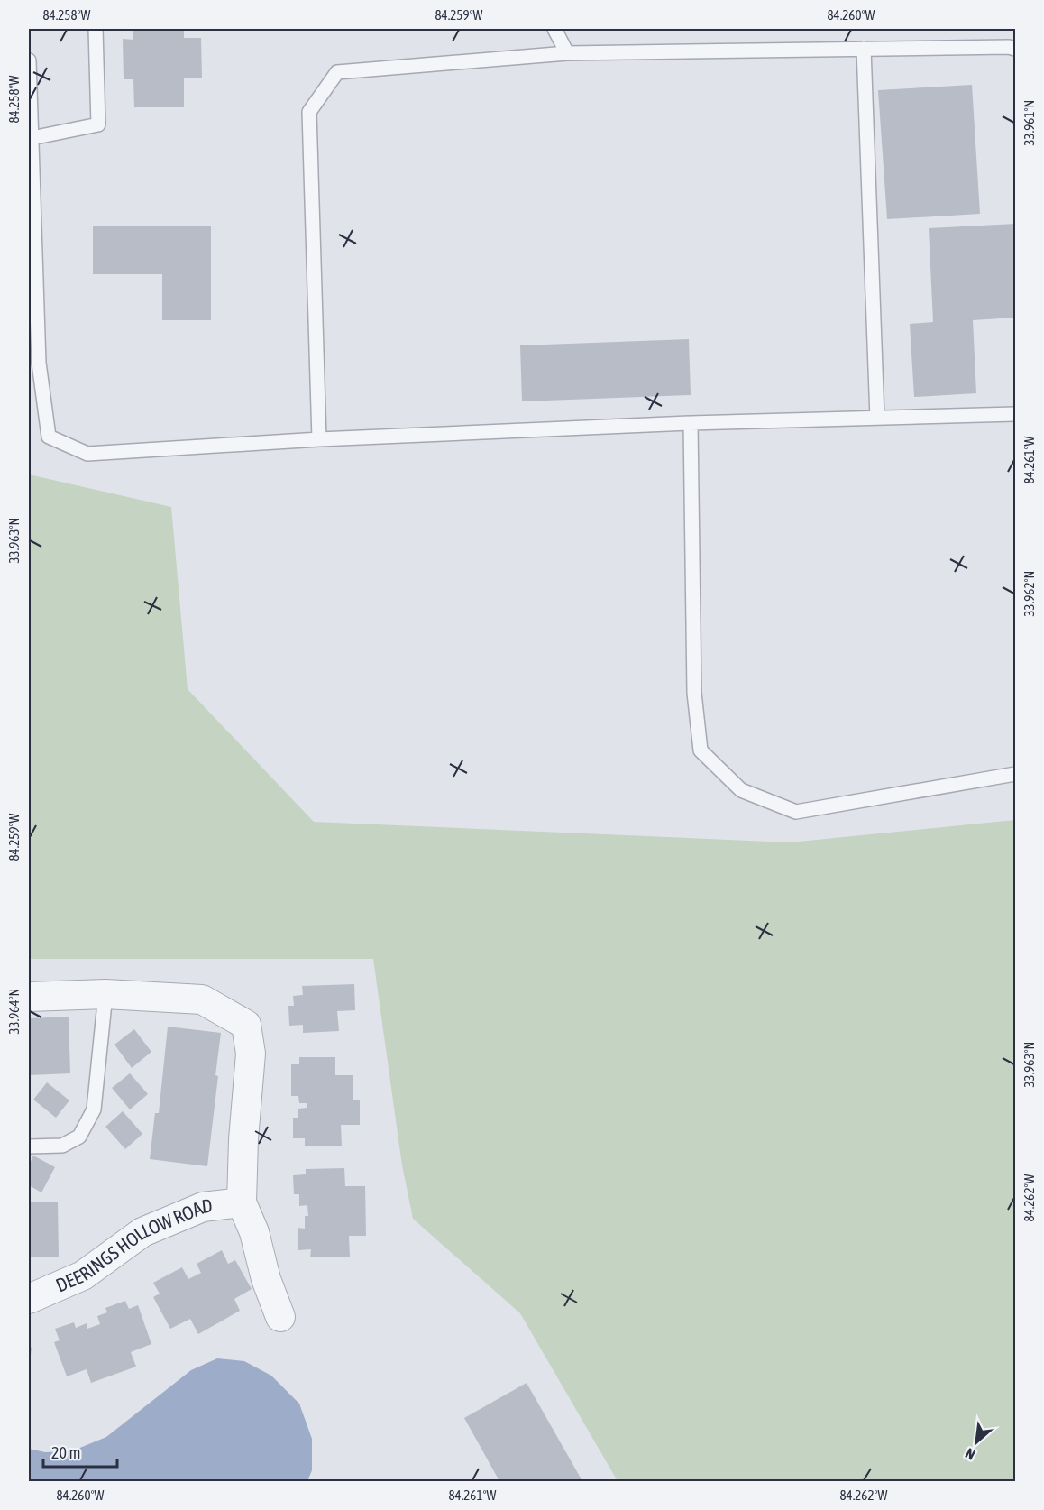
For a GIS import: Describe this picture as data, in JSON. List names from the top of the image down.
{
  "streets": {
    "street": ["DEERINGS HOLLOW ROAD"]
  },
  "scale_bar": "20 m",
  "north": "bottom left",
  "coordinates": [
    "84.258°W",
    "84.259°W",
    "84.260°W",
    "33.961°N",
    "84.261°W",
    "33.963°N",
    "33.962°N",
    "33.964°N",
    "84.262°W"
  ]
}
